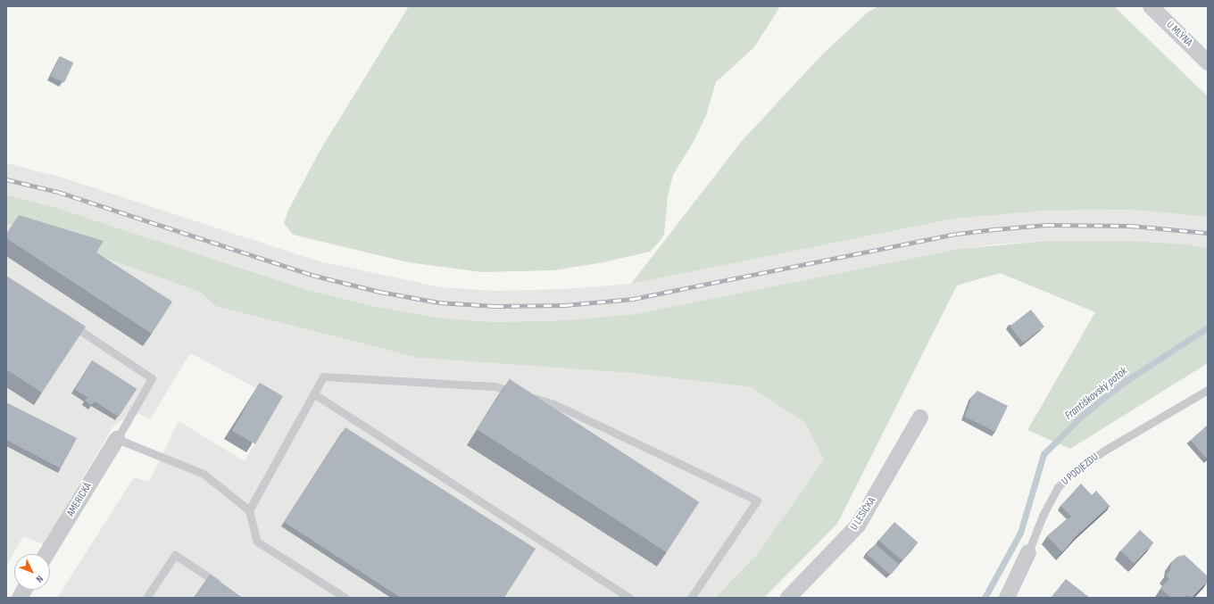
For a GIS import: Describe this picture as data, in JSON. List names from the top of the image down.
{
  "streets": {
    "street": [
      "U MLÝNA",
      "U PODJEZDU",
      "AMERICKÁ",
      "U LESÍČKA"
    ]
  },
  "water": ["Františkovský potok"],
  "north": "bottom right"
}
